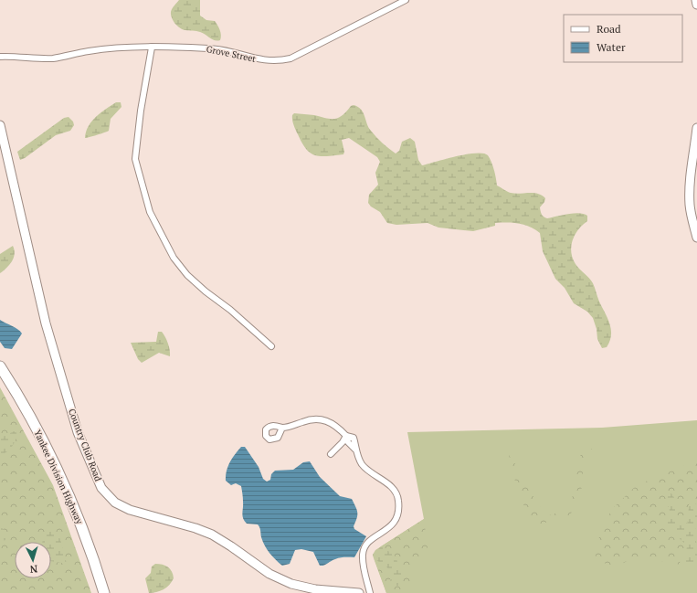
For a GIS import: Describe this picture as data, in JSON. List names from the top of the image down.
{
  "streets": {
    "highway": ["Yankee Division Highway"],
    "street": ["Grove Street", "Country Club Road"]
  },
  "legend": ["Road", "Water"],
  "north": "bottom"
}
